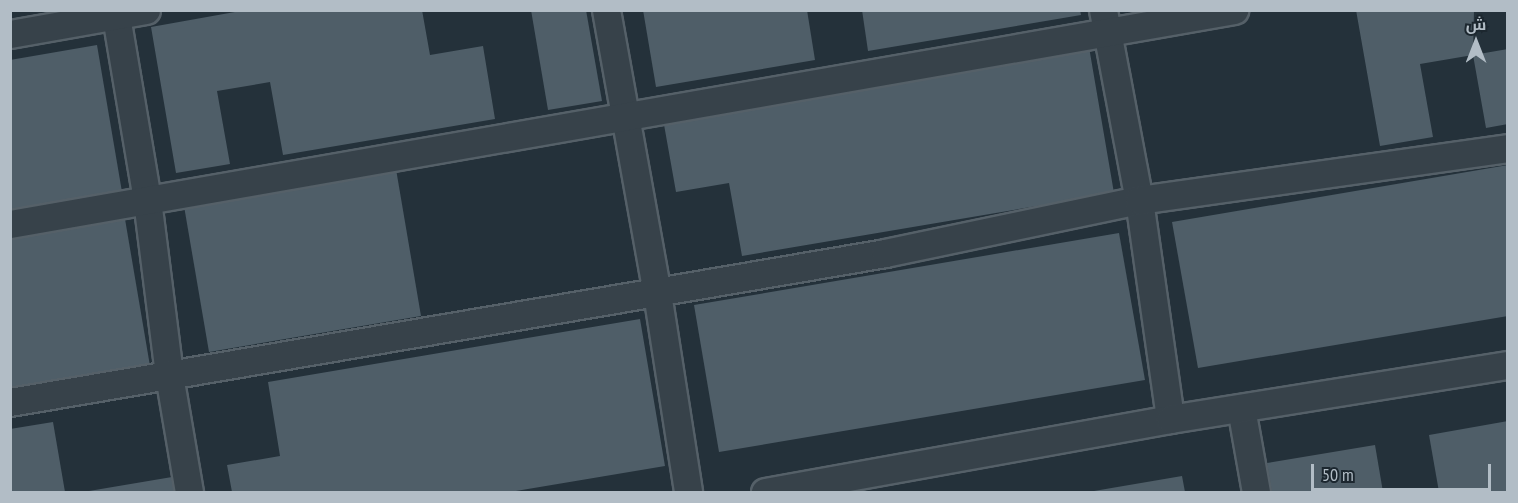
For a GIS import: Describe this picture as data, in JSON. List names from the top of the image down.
{
  "scale_bar": "50 m",
  "north": "top"
}
